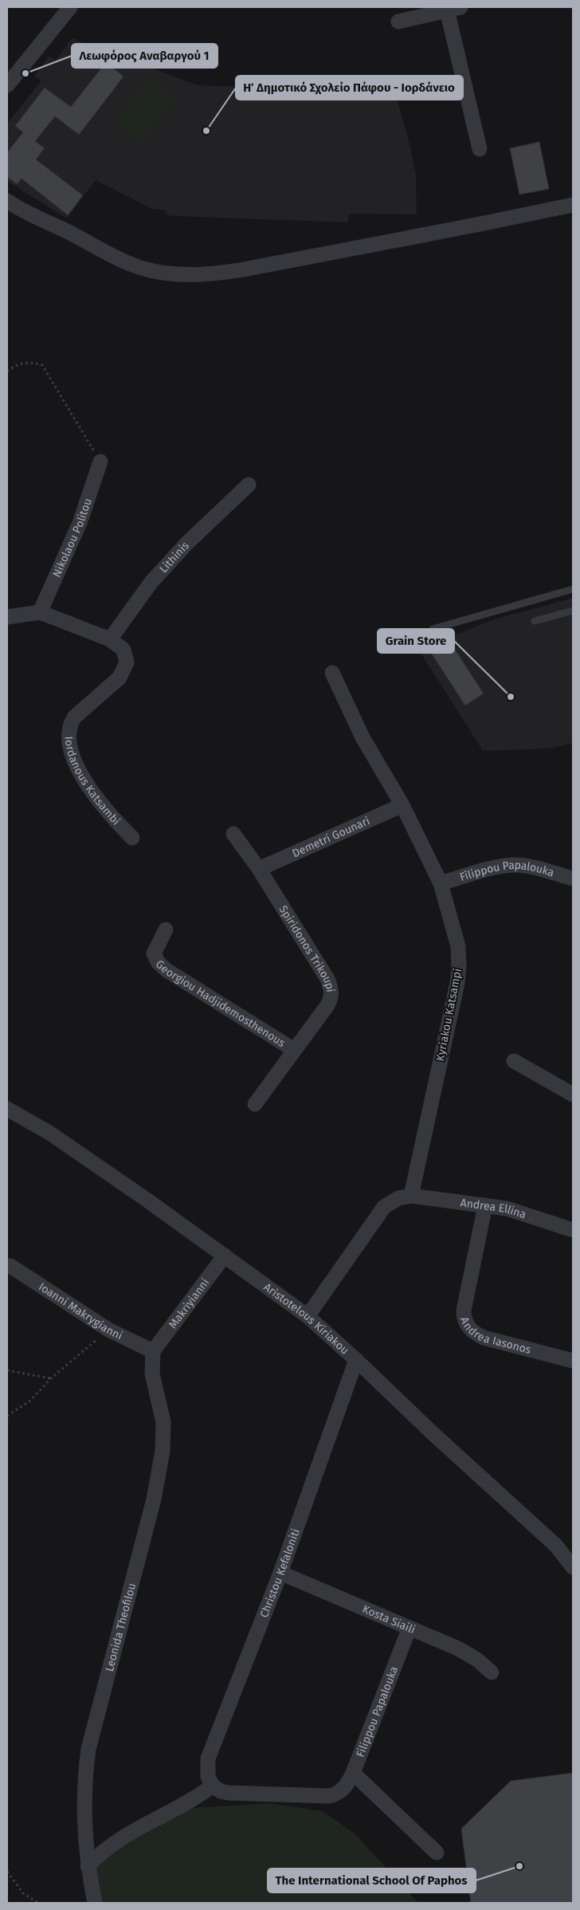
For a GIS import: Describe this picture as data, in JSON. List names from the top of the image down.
{
  "streets": {
    "street": [
      "Nikolaou Politou",
      "Lithinis",
      "Iordanous Katsambi",
      "Demetri Gounari",
      "Filippou Papalouka",
      "Spiridonos Trikoupi",
      "Georgiou Hadjidemosthenous",
      "Kyriakou Katsampi",
      "Andrea Ellina",
      "Makriyianni",
      "Ioanni Makrygianni",
      "Aristotelous Kiriakou",
      "Andrea Iasonos",
      "Christou Kefaloniti",
      "Kosta Siaili",
      "Leonida Theofilou"
    ]
  },
  "crossings": [
    ["Nikolaou Politou", "Iordanous Katsambi"],
    ["Lithinis", "Iordanous Katsambi"],
    ["Demetri Gounari", "Spiridonos Trikoupi"],
    ["Demetri Gounari", "Kyriakou Katsampi"],
    ["Filippou Papalouka", "Kyriakou Katsampi"],
    ["Filippou Papalouka", "Christou Kefaloniti"],
    ["Filippou Papalouka", "Kosta Siaili"],
    ["Spiridonos Trikoupi", "Georgiou Hadjidemosthenous"],
    ["Kyriakou Katsampi", "Andrea Ellina"],
    ["Andrea Ellina", "Andrea Iasonos"],
    ["Makriyianni", "Ioanni Makrygianni"],
    ["Makriyianni", "Aristotelous Kiriakou"],
    ["Makriyianni", "Leonida Theofilou"],
    ["Ioanni Makrygianni", "Leonida Theofilou"],
    ["Aristotelous Kiriakou", "Christou Kefaloniti"],
    ["Christou Kefaloniti", "Kosta Siaili"]
  ],
  "places": [
    "Λεωφόρος Αναβαργού 1",
    "Η΄ Δημοτικό Σχολείο Πάφου - Ιορδάνειο",
    "Grain Store",
    "The International School Of Paphos"
  ]
}
